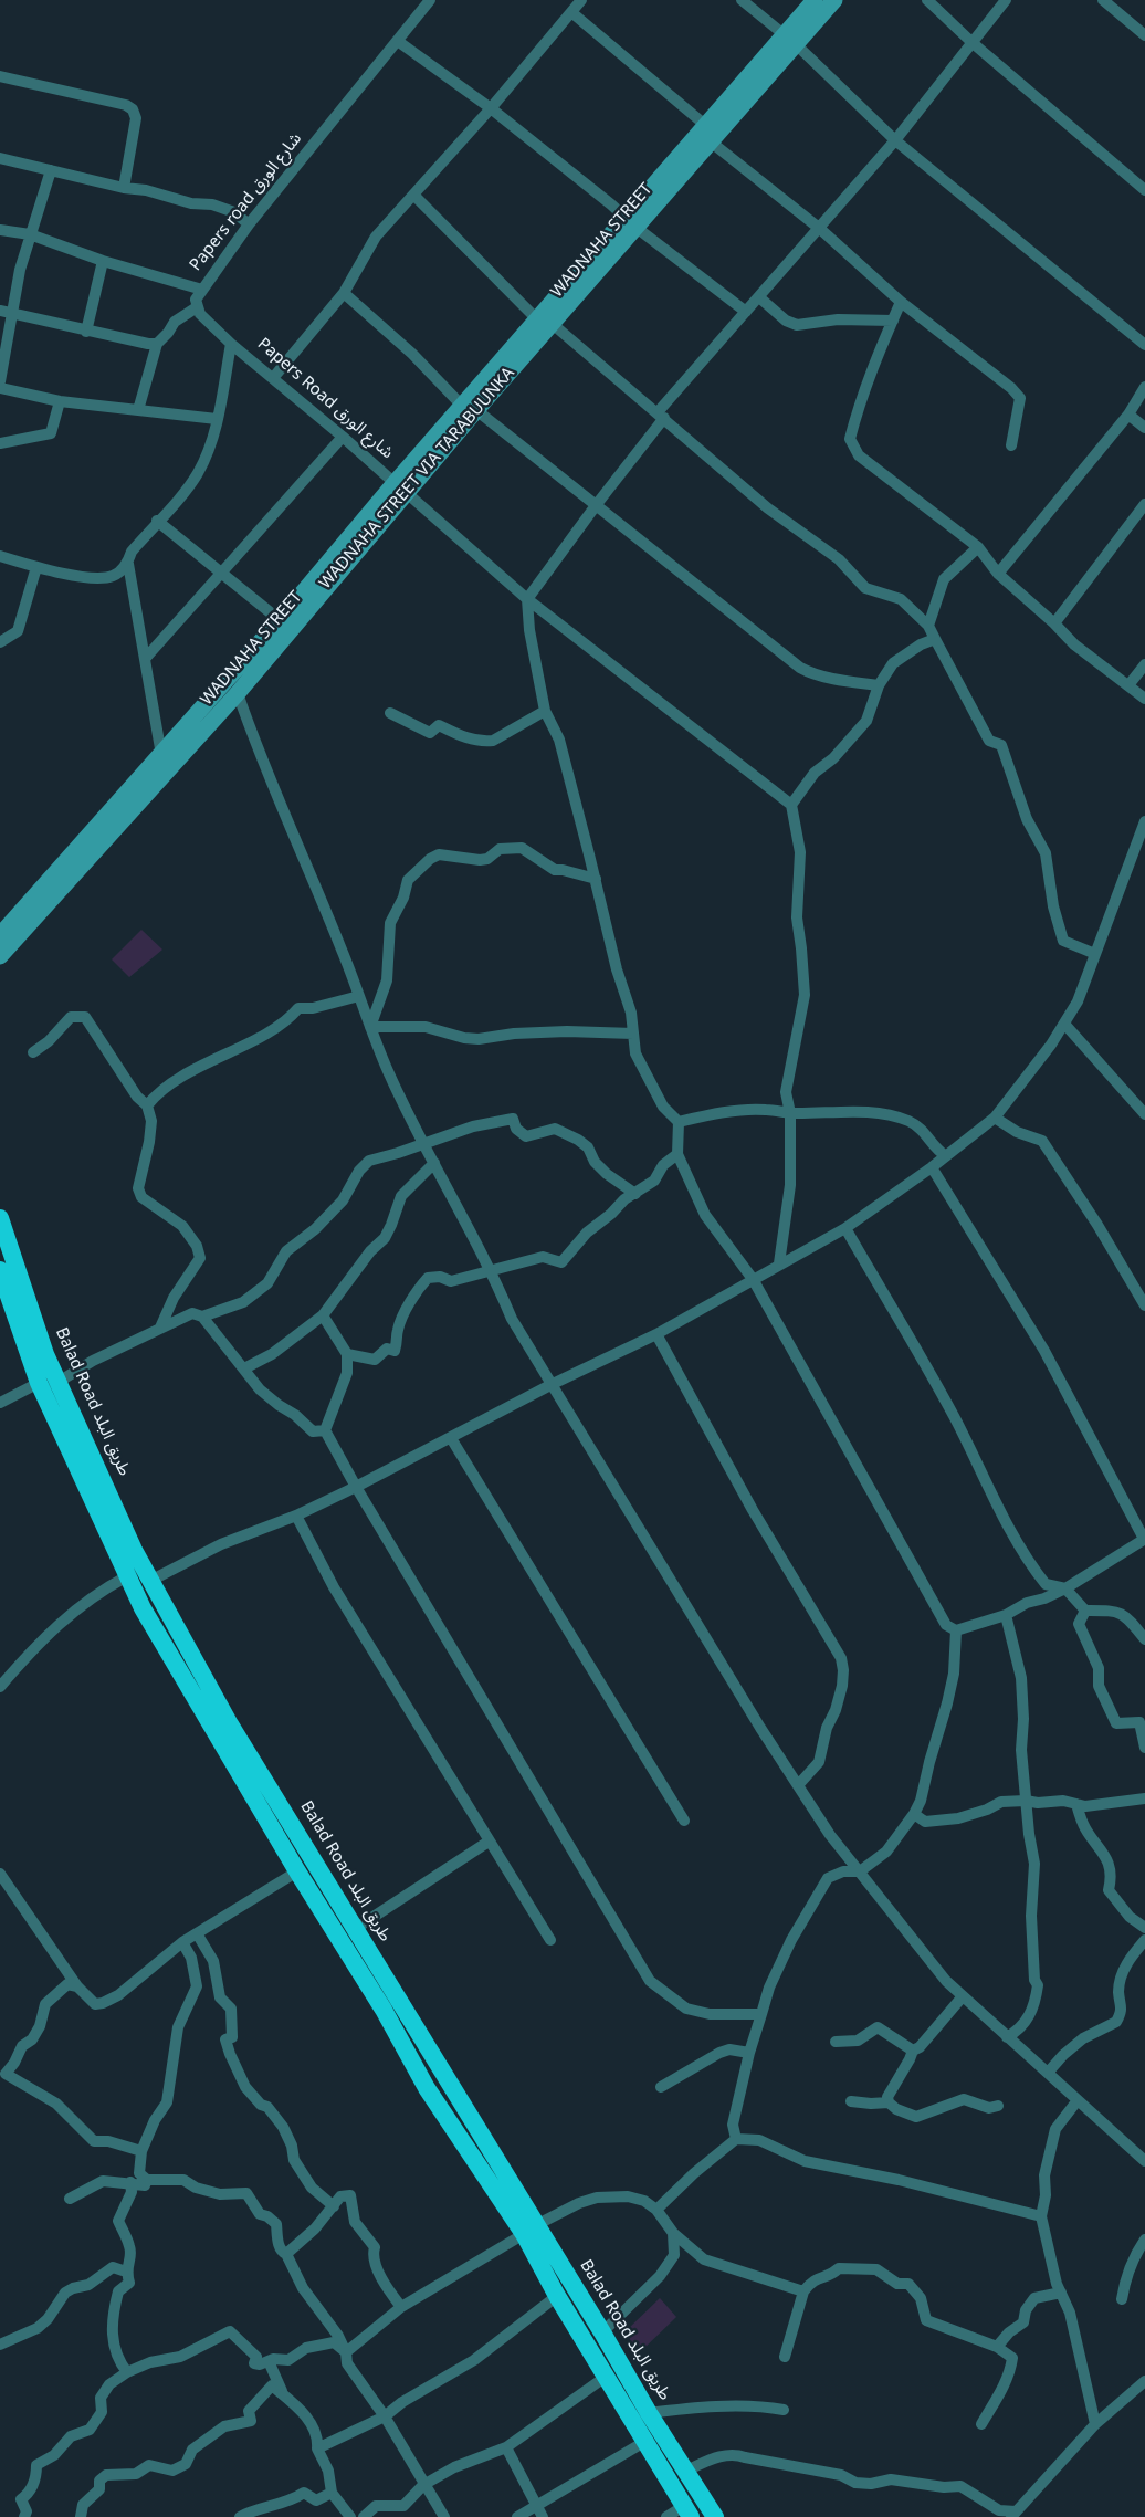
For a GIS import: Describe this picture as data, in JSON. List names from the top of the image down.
{
  "streets": {
    "highway": ["Balad Road طريق البلد"],
    "main road": ["WADNAHA STREET", "WADNAHA STREET VIA TARABUUNKA"],
    "street": ["Papers road شارع الورق", "Papers Road شارع الورق"]
  },
  "crossings": [
    ["Papers road شارع الورق", "Papers Road شارع الورق"],
    ["WADNAHA STREET", "Papers Road شارع الورق"],
    ["WADNAHA STREET", "WADNAHA STREET VIA TARABUUNKA"],
    ["Papers Road شارع الورق", "WADNAHA STREET VIA TARABUUNKA"]
  ]
}
